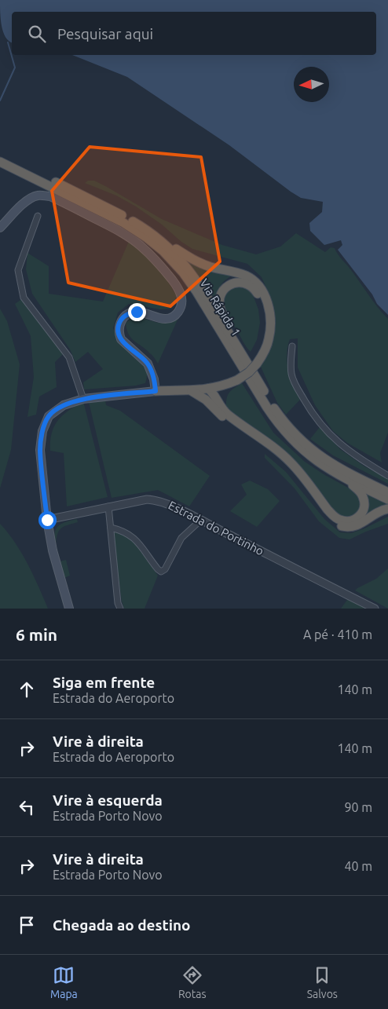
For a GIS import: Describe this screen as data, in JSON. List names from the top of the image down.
{
  "streets": {
    "highway": ["Via Rápida 1"],
    "street": ["Estrada do Portinho"]
  },
  "north": "left",
  "page": {
    "search": "Pesquisar aqui",
    "heading": ["6 min", "A pé · 410 m"],
    "list": [
      ["Siga em frente", "Estrada do Aeroporto", "140 m"],
      ["Vire à direita", "Estrada do Aeroporto", "140 m"],
      ["Vire à esquerda", "Estrada Porto Novo", "90 m"],
      ["Vire à direita", "Estrada Porto Novo", "40 m"],
      "Chegada ao destino"
    ],
    "nav": ["Mapa", "Rotas", "Salvos"]
  }
}
